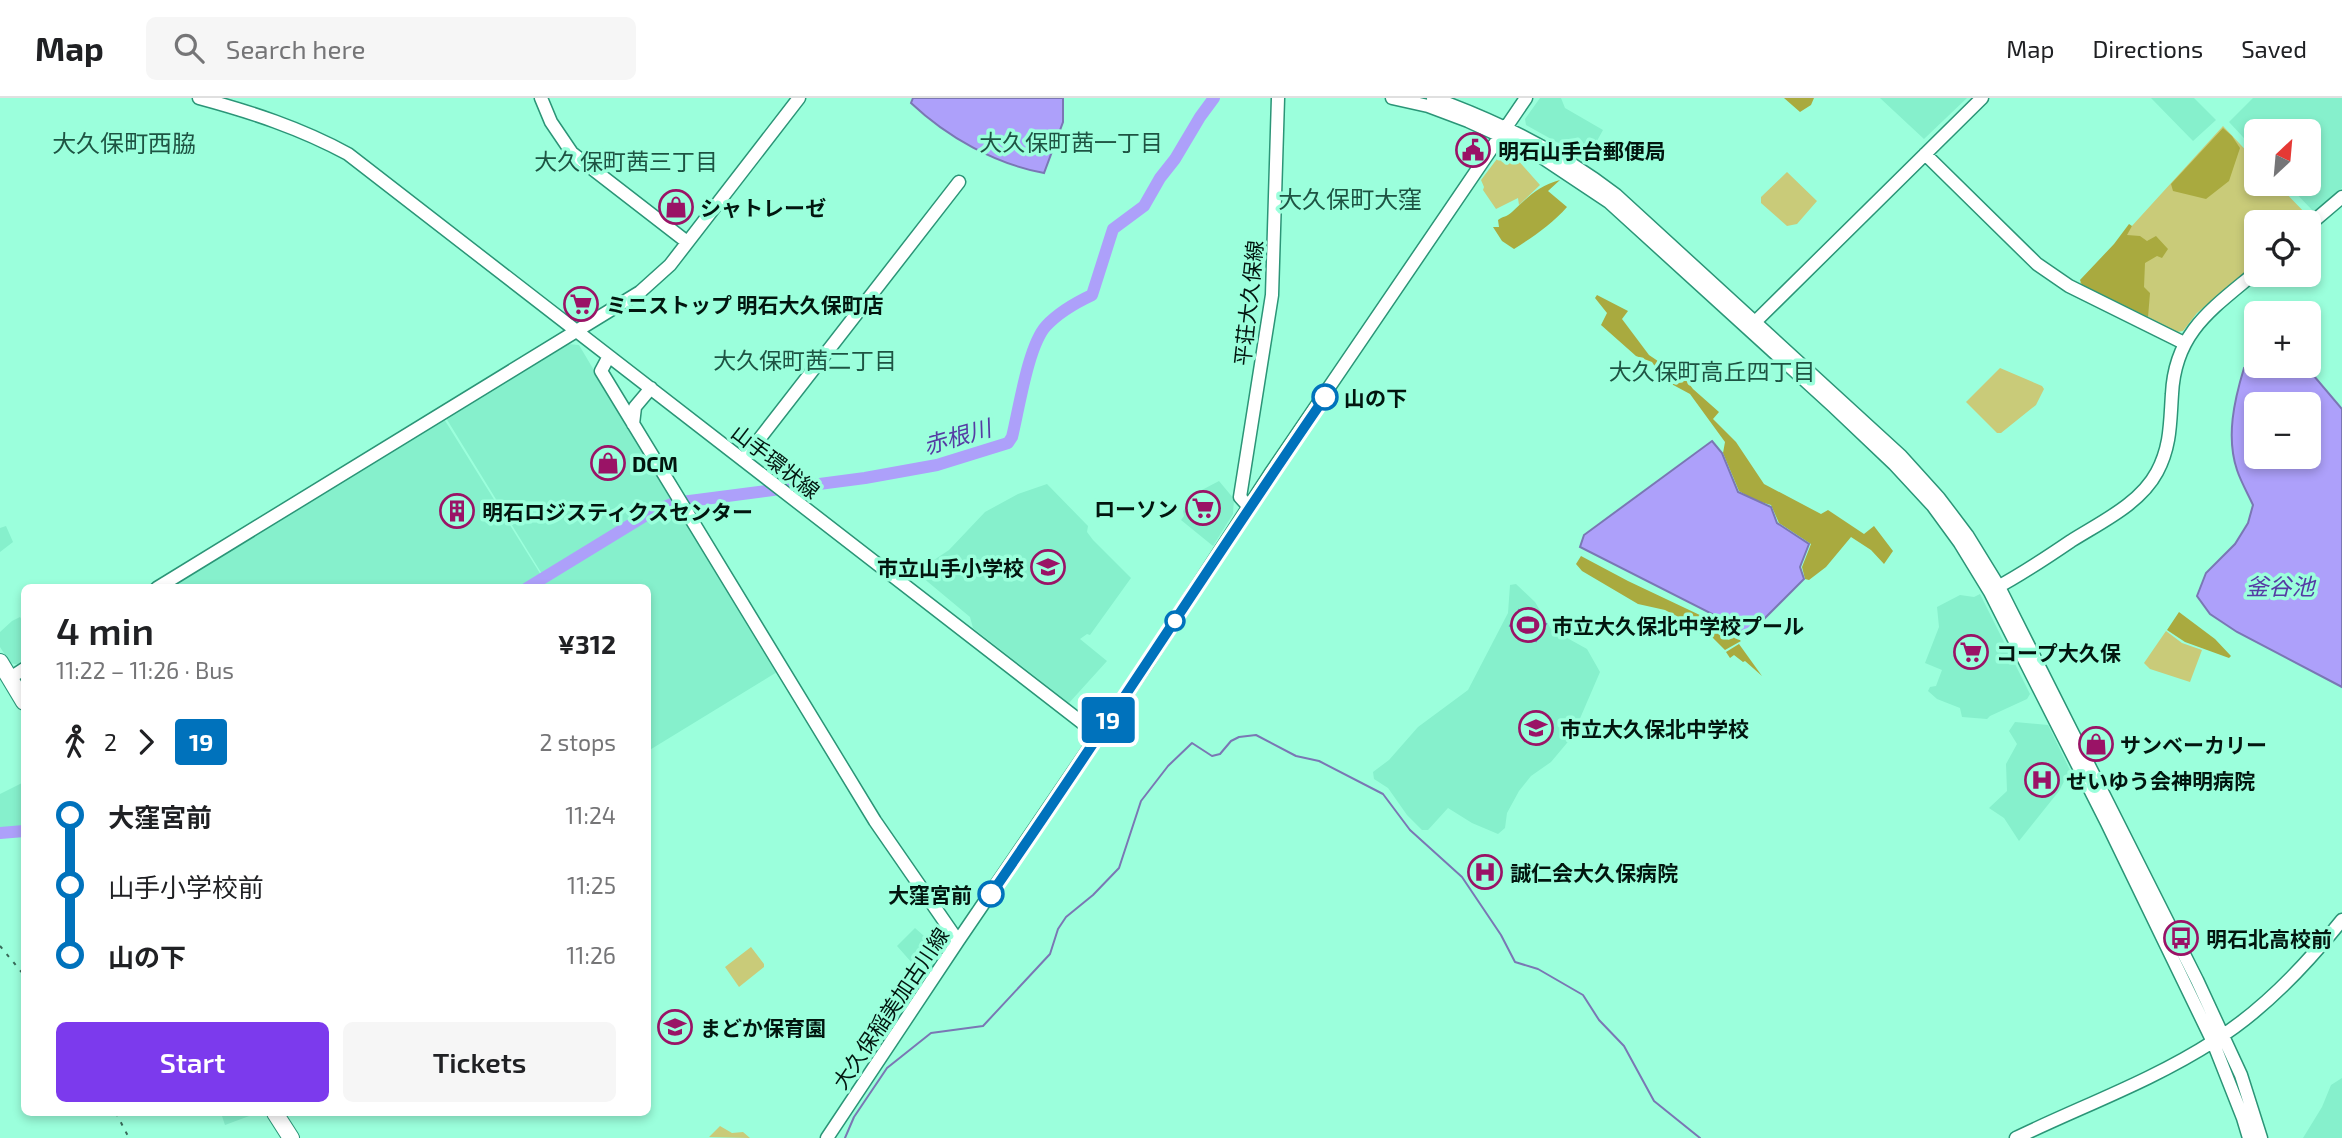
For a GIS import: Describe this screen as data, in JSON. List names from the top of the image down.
{
  "streets": {
    "street": ["平荘大久保線", "山手環状線", "大久保稲美加古川線"]
  },
  "crossings": [
    ["平荘大久保線", "大久保稲美加古川線"],
    ["山手環状線", "大久保稲美加古川線"]
  ],
  "districts": [
    "大久保町西脇",
    "大久保町茜一丁目",
    "大久保町茜三丁目",
    "大久保町大窪",
    "大久保町茜二丁目",
    "大久保町高丘四丁目"
  ],
  "water": ["赤根川", "釜谷池"],
  "places": {
    "public building": ["明石山手台郵便局"],
    "shop": ["シャトレーゼ", "DCM", "サンベーカリー"],
    "supermarket": ["ミニストップ 明石大久保町店", "ローソン", "コープ大久保"],
    "other": ["山の下", "大窪宮前"],
    "building": ["明石ロジスティクスセンター"],
    "school or university": ["市立山手小学校", "市立大久保北中学校", "まどか保育園"],
    "sports": ["市立大久保北中学校プール"],
    "hospital": ["せいゆう会神明病院", "誠仁会大久保病院"],
    "bus stop": ["明石北高校前"]
  },
  "lines": ["bus line 19"],
  "north": "top right",
  "page": {
    "header": "Map",
    "search": "Search here",
    "nav": ["Map", "Directions", "Saved"],
    "on_map": "19",
    "map_buttons": ["+", "−"],
    "heading": ["4 min", "11:22 – 11:26 · Bus", "¥312"],
    "legs": ["2", "19", "2 stops"],
    "list": [
      {
        "name": "大窪宮前",
        "value": "11:24"
      },
      {
        "name": "山手小学校前",
        "value": "11:25"
      },
      {
        "name": "山の下",
        "value": "11:26"
      }
    ],
    "buttons": ["Start", "Tickets"]
  }
}
